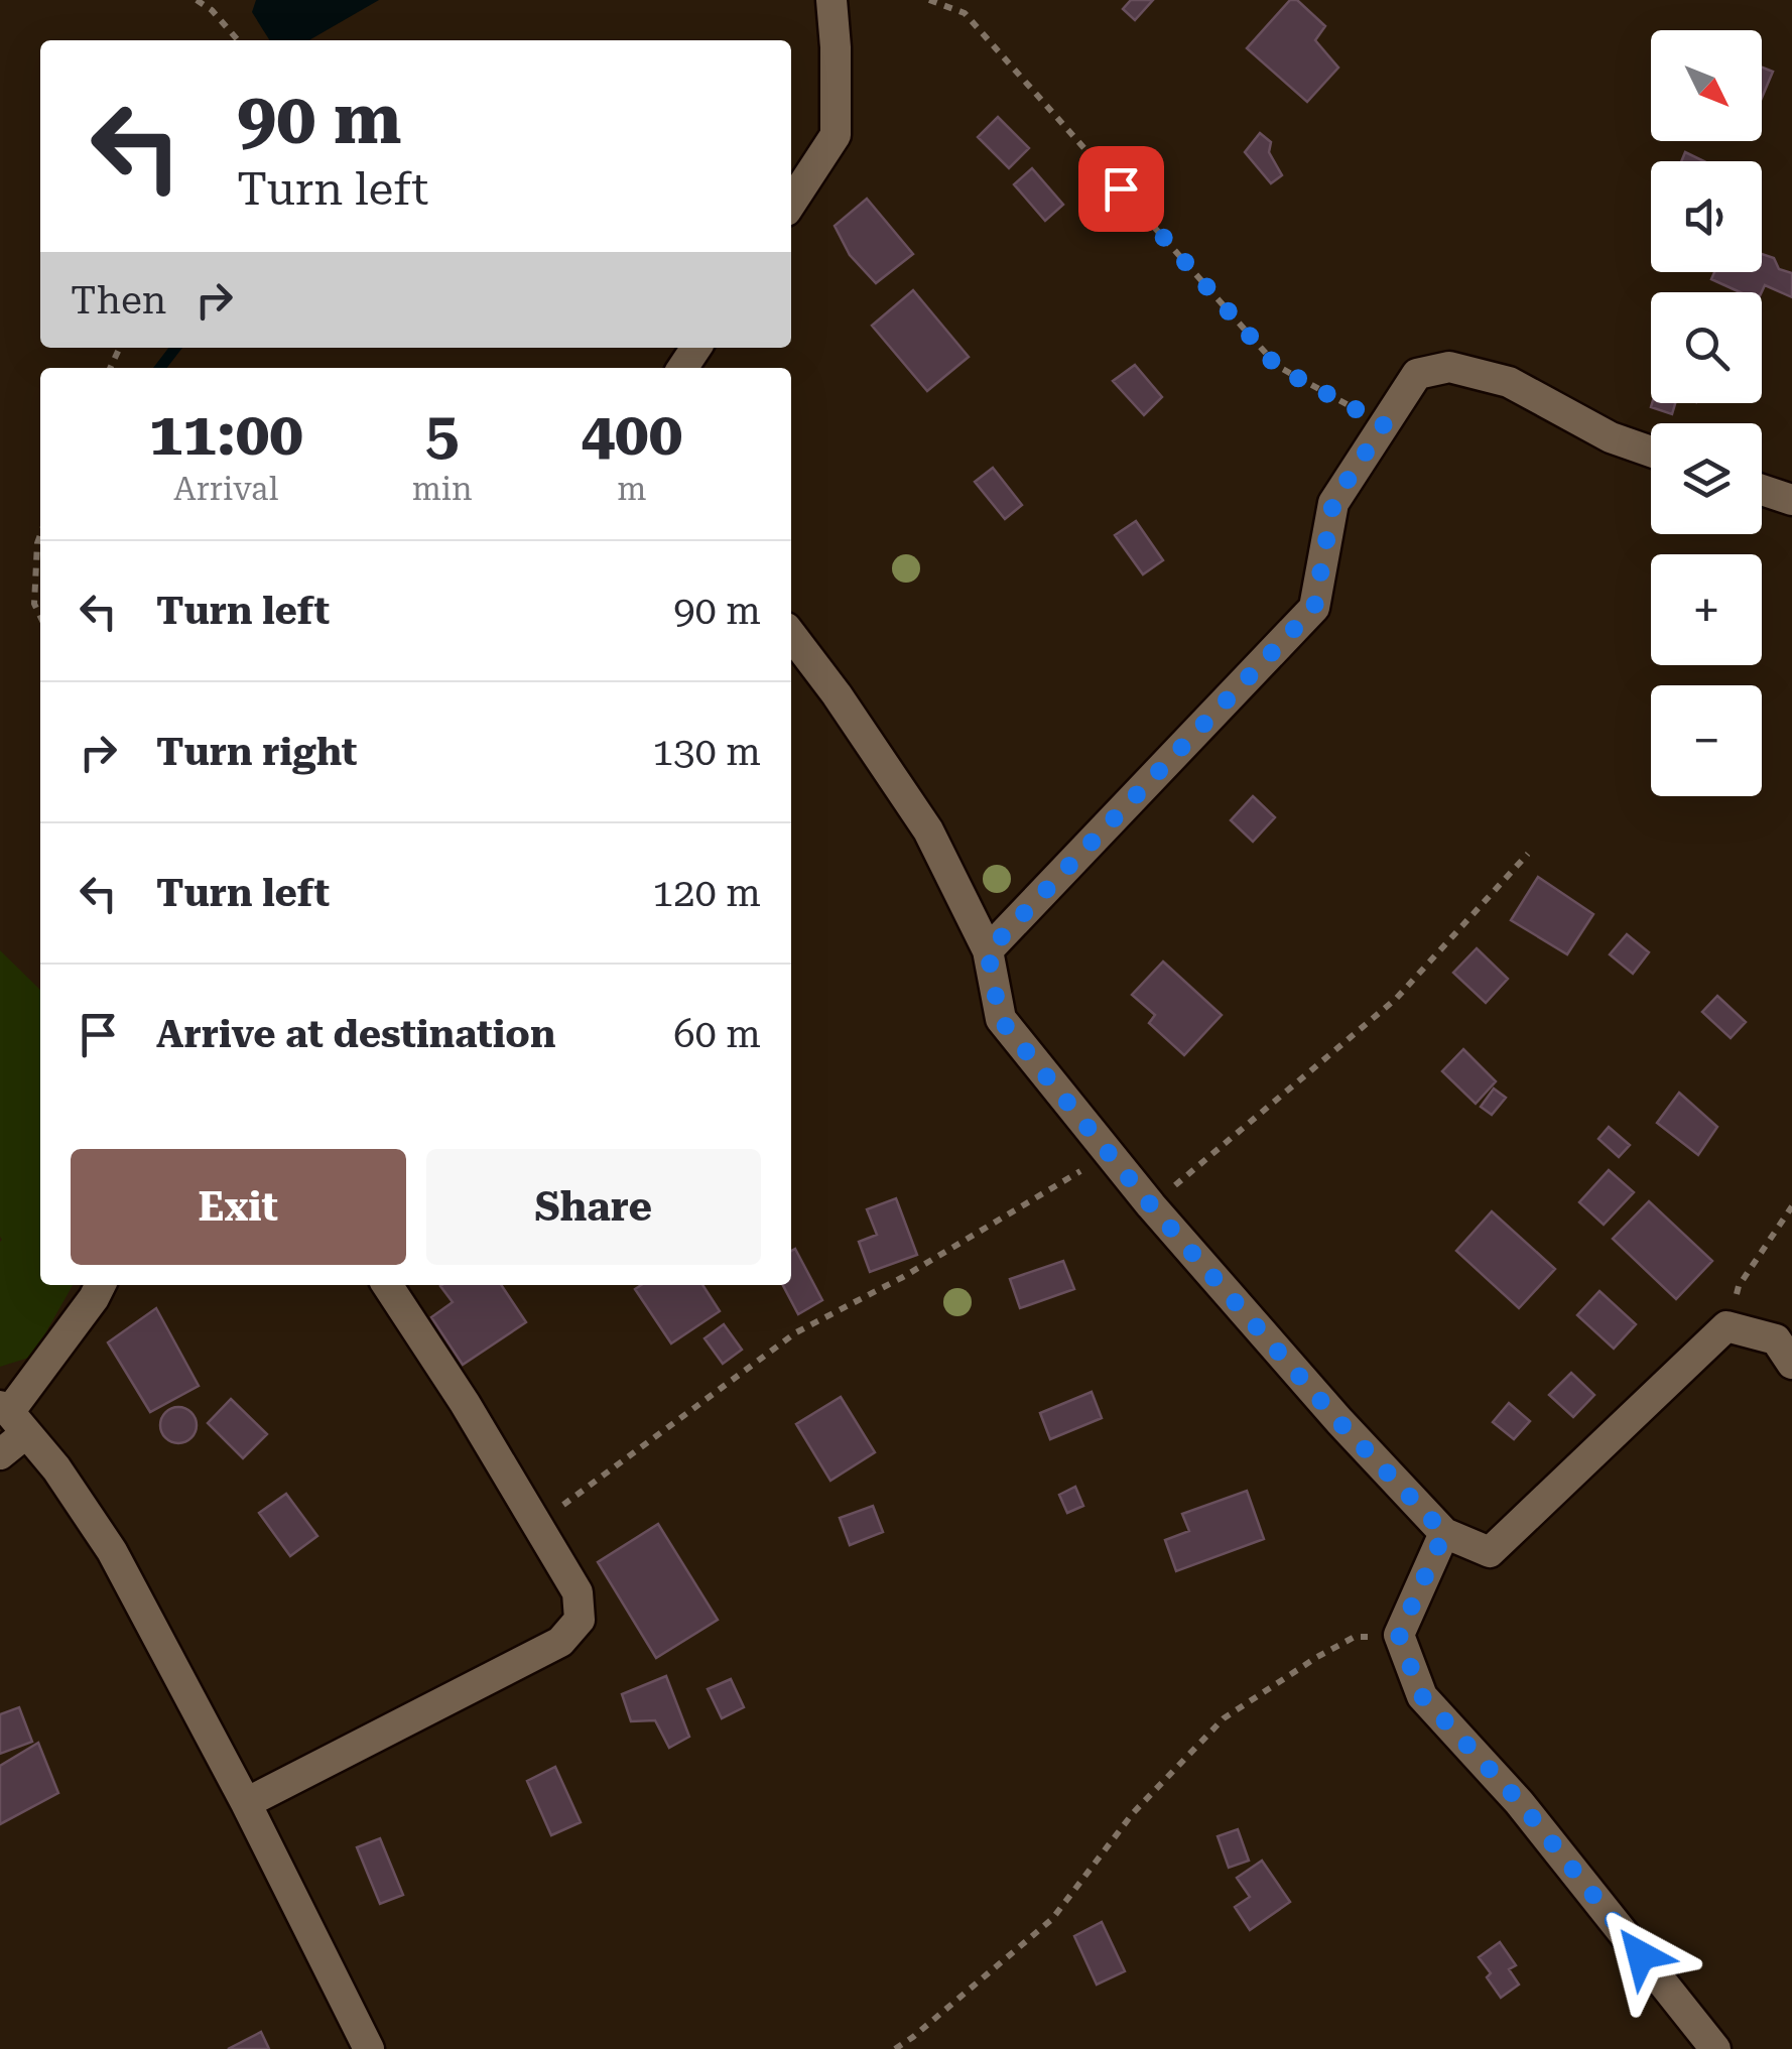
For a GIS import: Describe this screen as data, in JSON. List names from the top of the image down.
{
  "north": "bottom right",
  "page": {
    "map_buttons": ["+", "−"],
    "turn": ["90 m", "Turn left"],
    "then": "Then",
    "eta": [
      "11:00",
      "Arrival",
      "5",
      "min",
      "400",
      "m"
    ],
    "list": [
      {
        "name": "Turn left",
        "value": "90 m"
      },
      {
        "name": "Turn right",
        "value": "130 m"
      },
      {
        "name": "Turn left",
        "value": "120 m"
      },
      {
        "name": "Arrive at destination",
        "value": "60 m"
      }
    ],
    "buttons": ["Exit", "Share"]
  }
}
